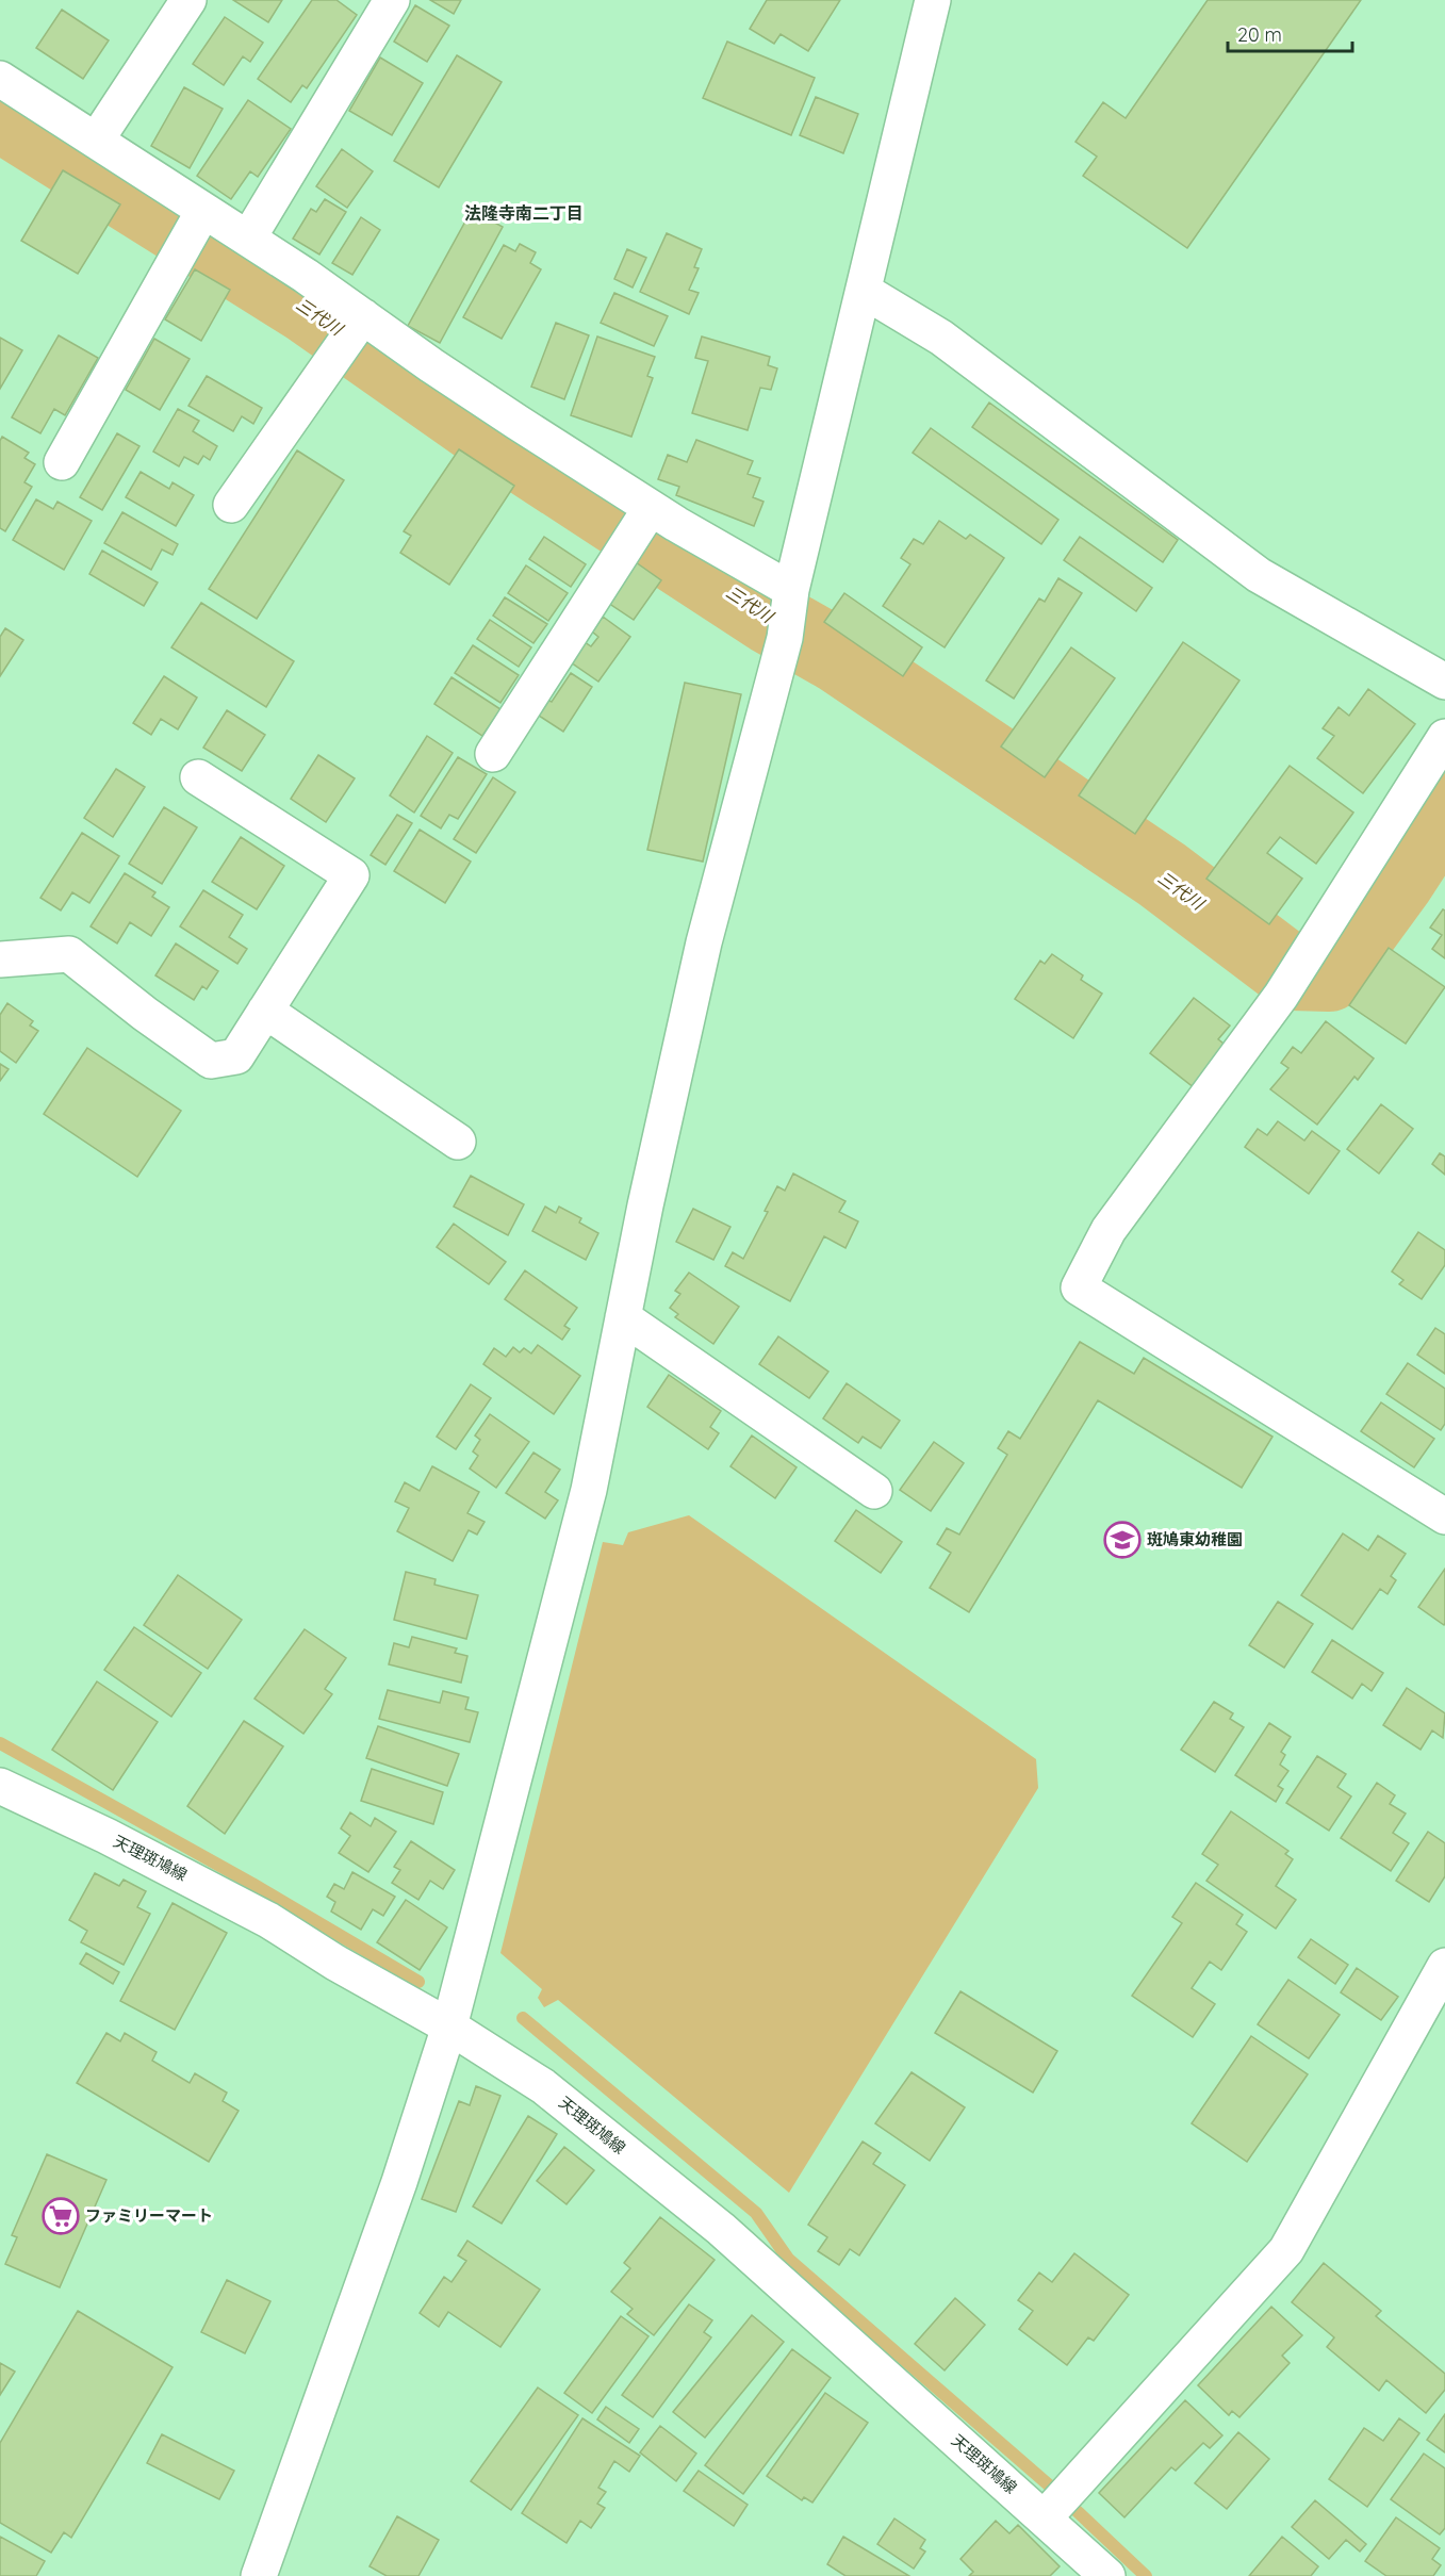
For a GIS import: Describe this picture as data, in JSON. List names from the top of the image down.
{
  "streets": {
    "street": ["天理斑鳩線"]
  },
  "districts": ["法隆寺南二丁目"],
  "water": ["三代川"],
  "places": {
    "school or university": ["斑鳩東幼稚園"],
    "supermarket": ["ファミリーマート"]
  },
  "scale_bar": "20 m"
}
